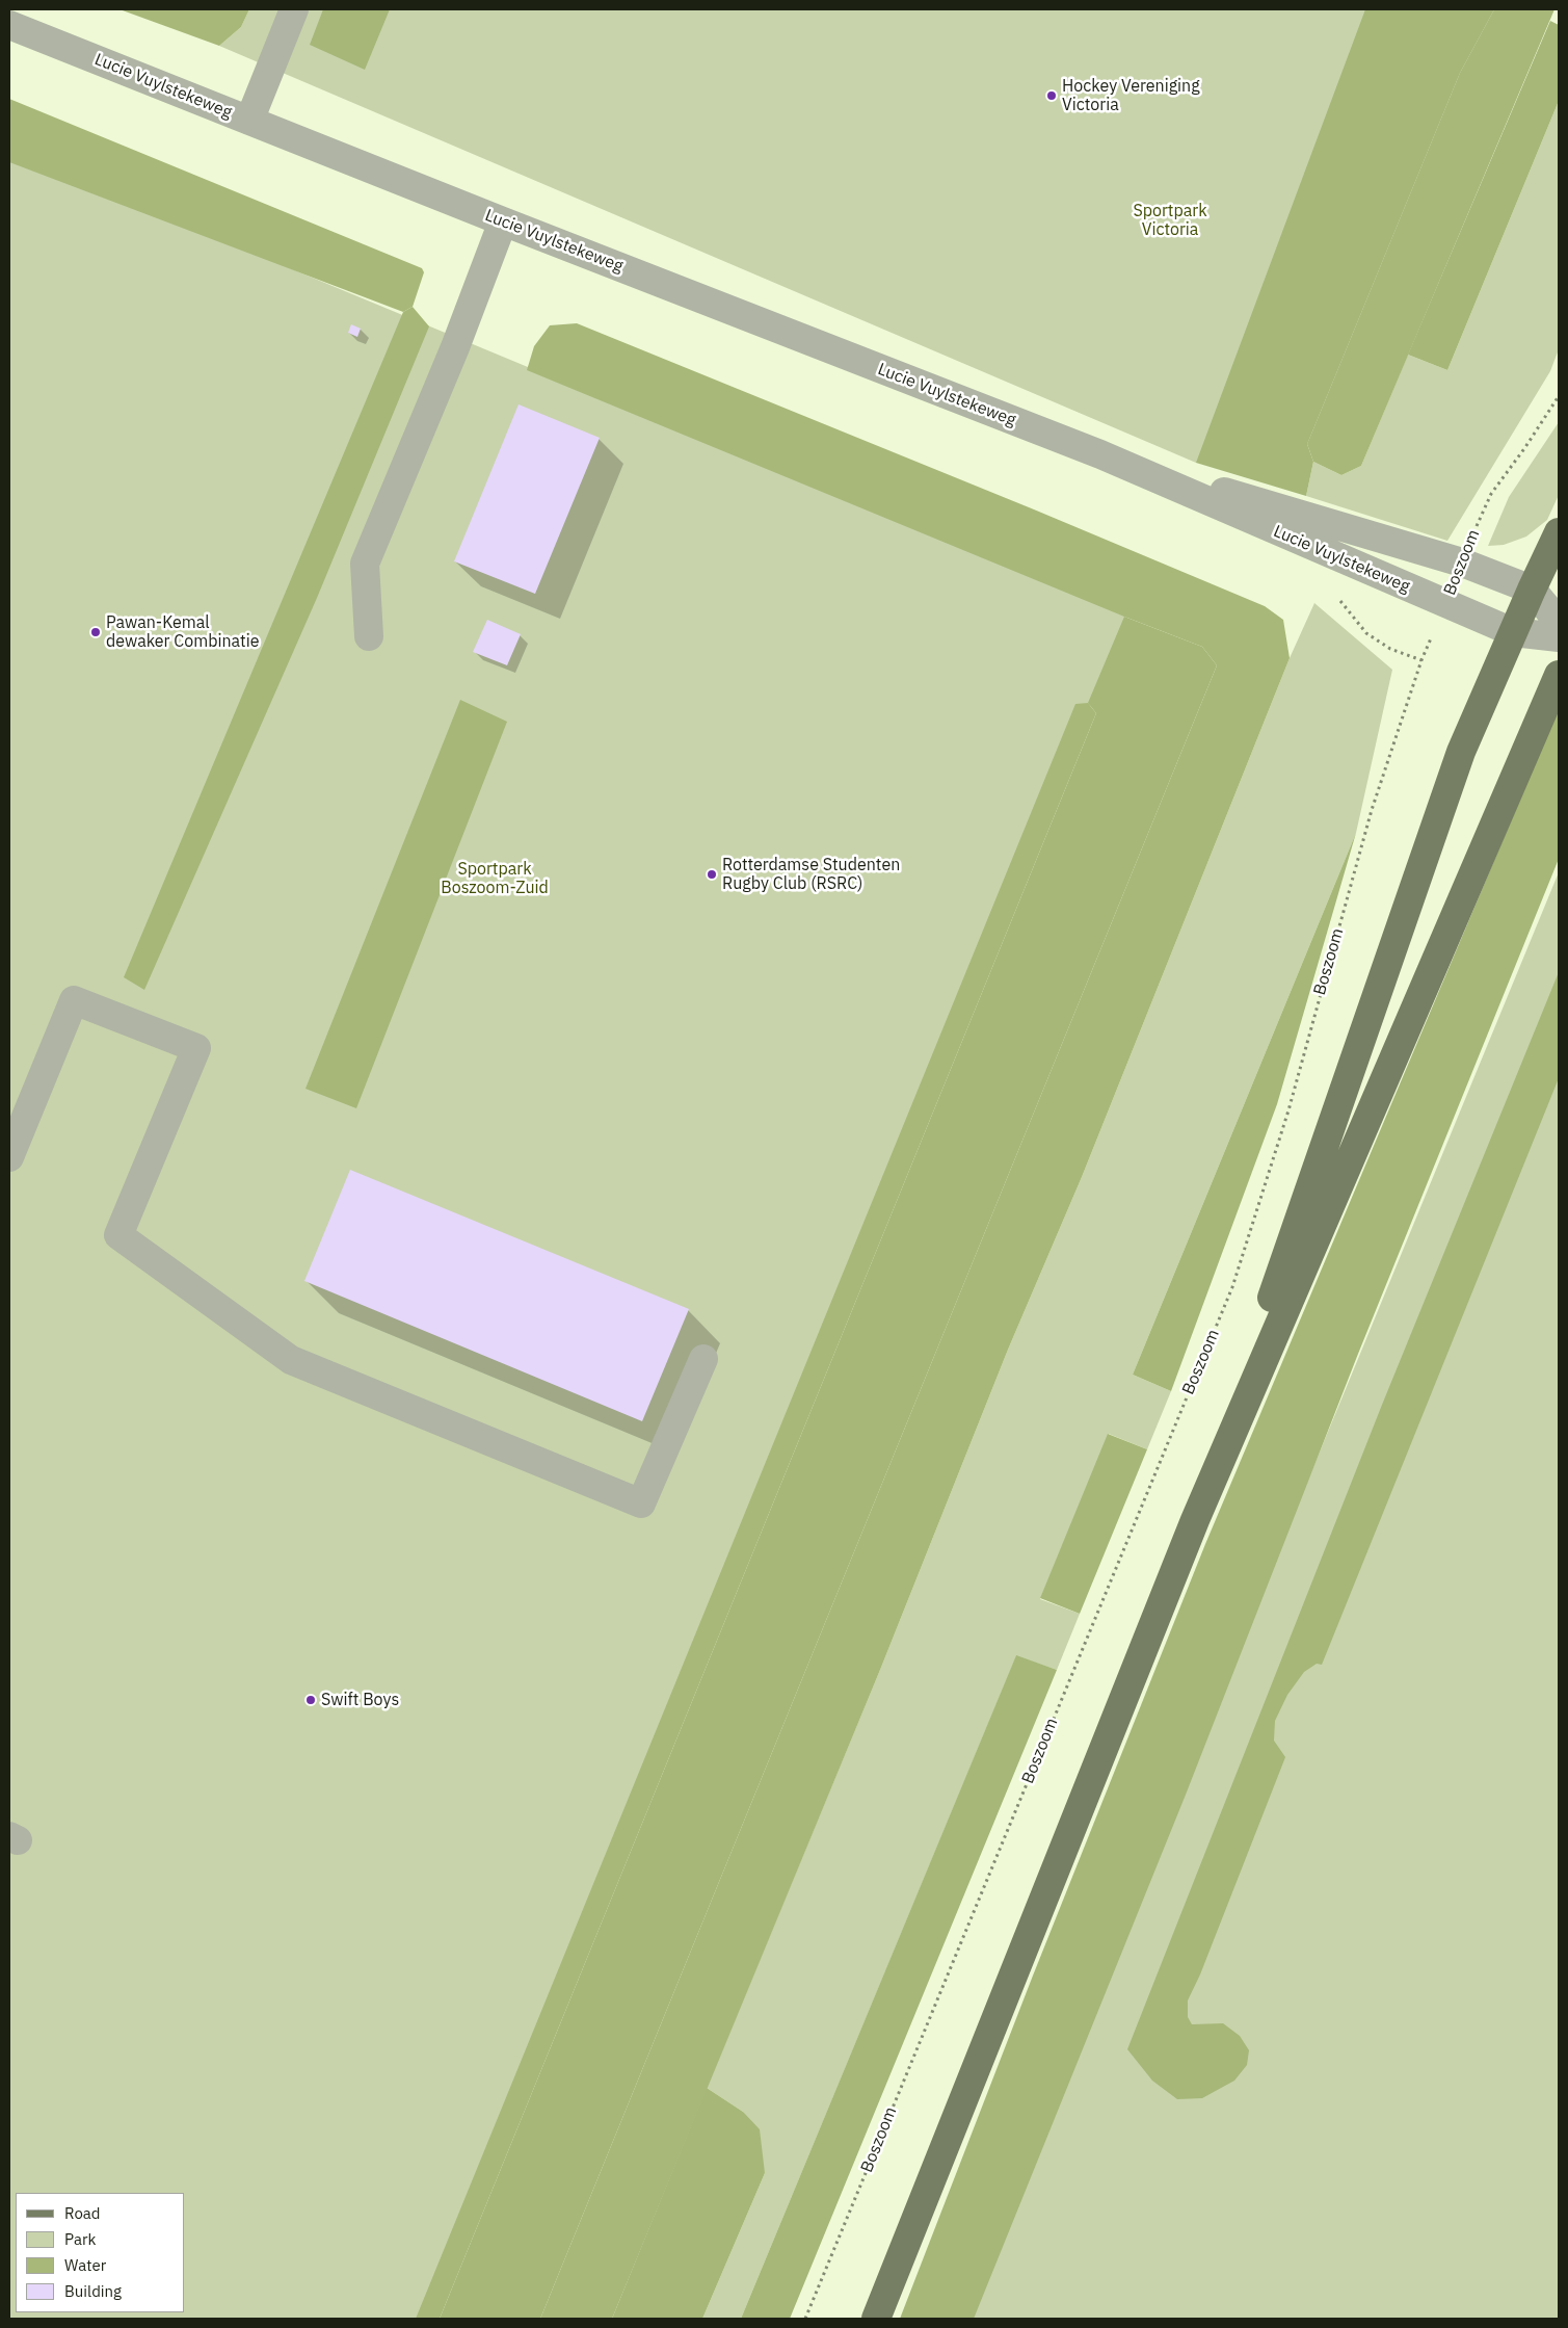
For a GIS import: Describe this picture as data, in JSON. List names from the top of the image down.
{
  "streets": {
    "street": ["Lucie Vuylstekeweg"],
    "path": ["Boszoom"]
  },
  "crossings": [
    ["Lucie Vuylstekeweg", "Boszoom"]
  ],
  "parks": ["Sportpark Victoria", "Sportpark Boszoom-Zuid"],
  "places": [
    "Hockey Vereniging Victoria",
    "Pawan-Kemal dewaker Combinatie",
    "Rotterdamse Studenten Rugby Club (RSRC)",
    "Swift Boys"
  ],
  "legend": [
    "Road",
    "Park",
    "Water",
    "Building"
  ]
}
